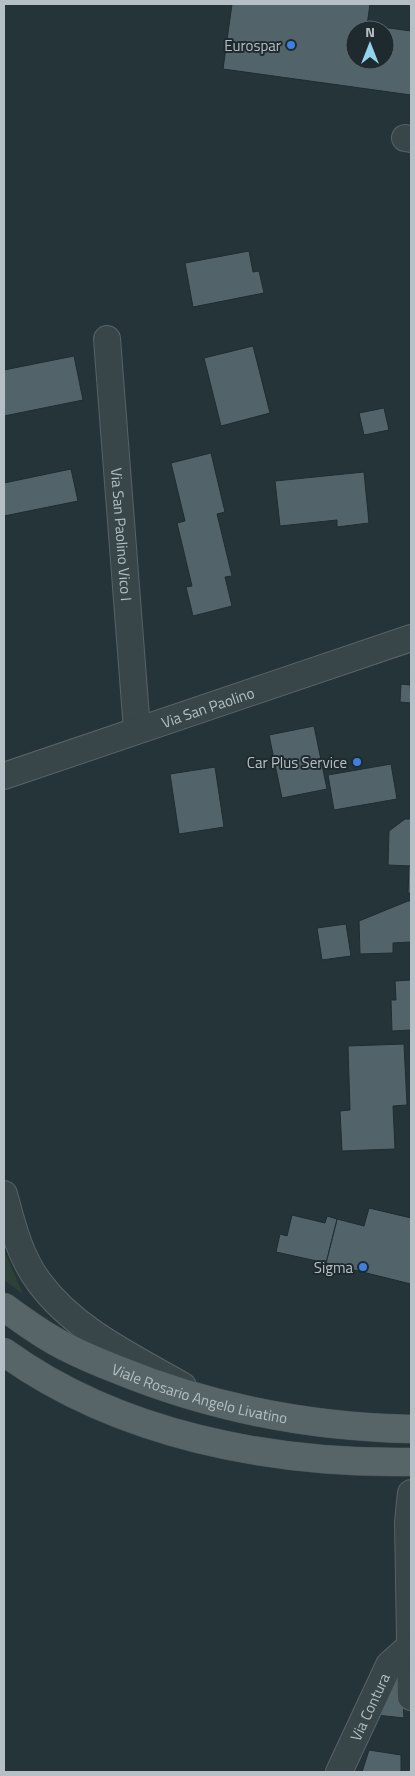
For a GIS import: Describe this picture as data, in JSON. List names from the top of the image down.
{
  "streets": {
    "main road": ["Viale Rosario Angelo Livatino"],
    "street": ["Via San Paolino Vico I", "Via San Paolino", "Via Contura"]
  },
  "crossings": [
    ["Via San Paolino Vico I", "Via San Paolino"]
  ],
  "places": ["Eurospar", "Car Plus Service", "Sigma"],
  "north": "top"
}
